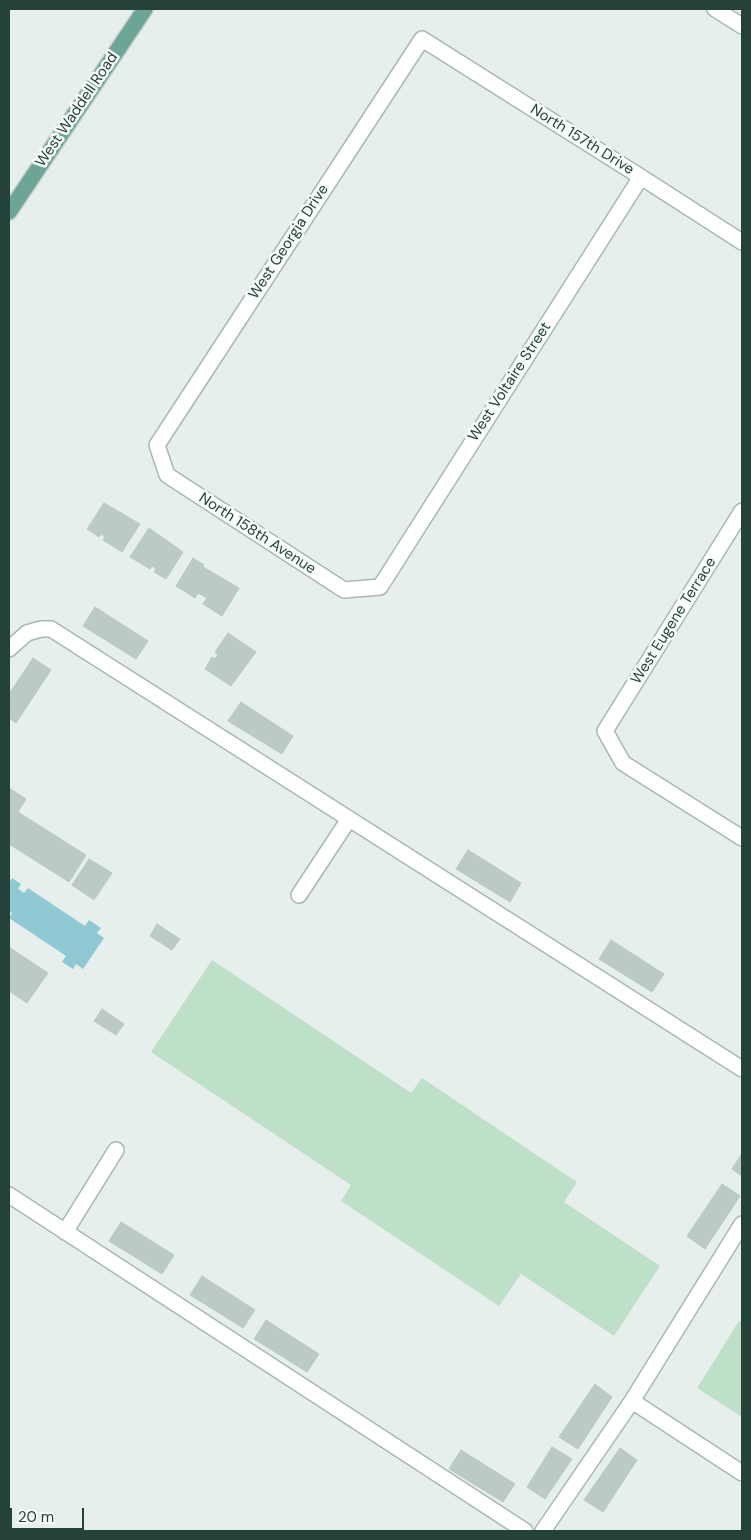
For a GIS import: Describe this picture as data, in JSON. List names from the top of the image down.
{
  "streets": {
    "main road": ["West Waddell Road"],
    "street": [
      "North 157th Drive",
      "West Georgia Drive",
      "West Voltaire Street",
      "North 158th Avenue",
      "West Eugene Terrace"
    ]
  },
  "crossings": [
    ["North 157th Drive", "West Georgia Drive"],
    ["North 157th Drive", "West Voltaire Street"],
    ["West Georgia Drive", "North 158th Avenue"],
    ["West Voltaire Street", "North 158th Avenue"]
  ],
  "scale_bar": "20 m"
}
